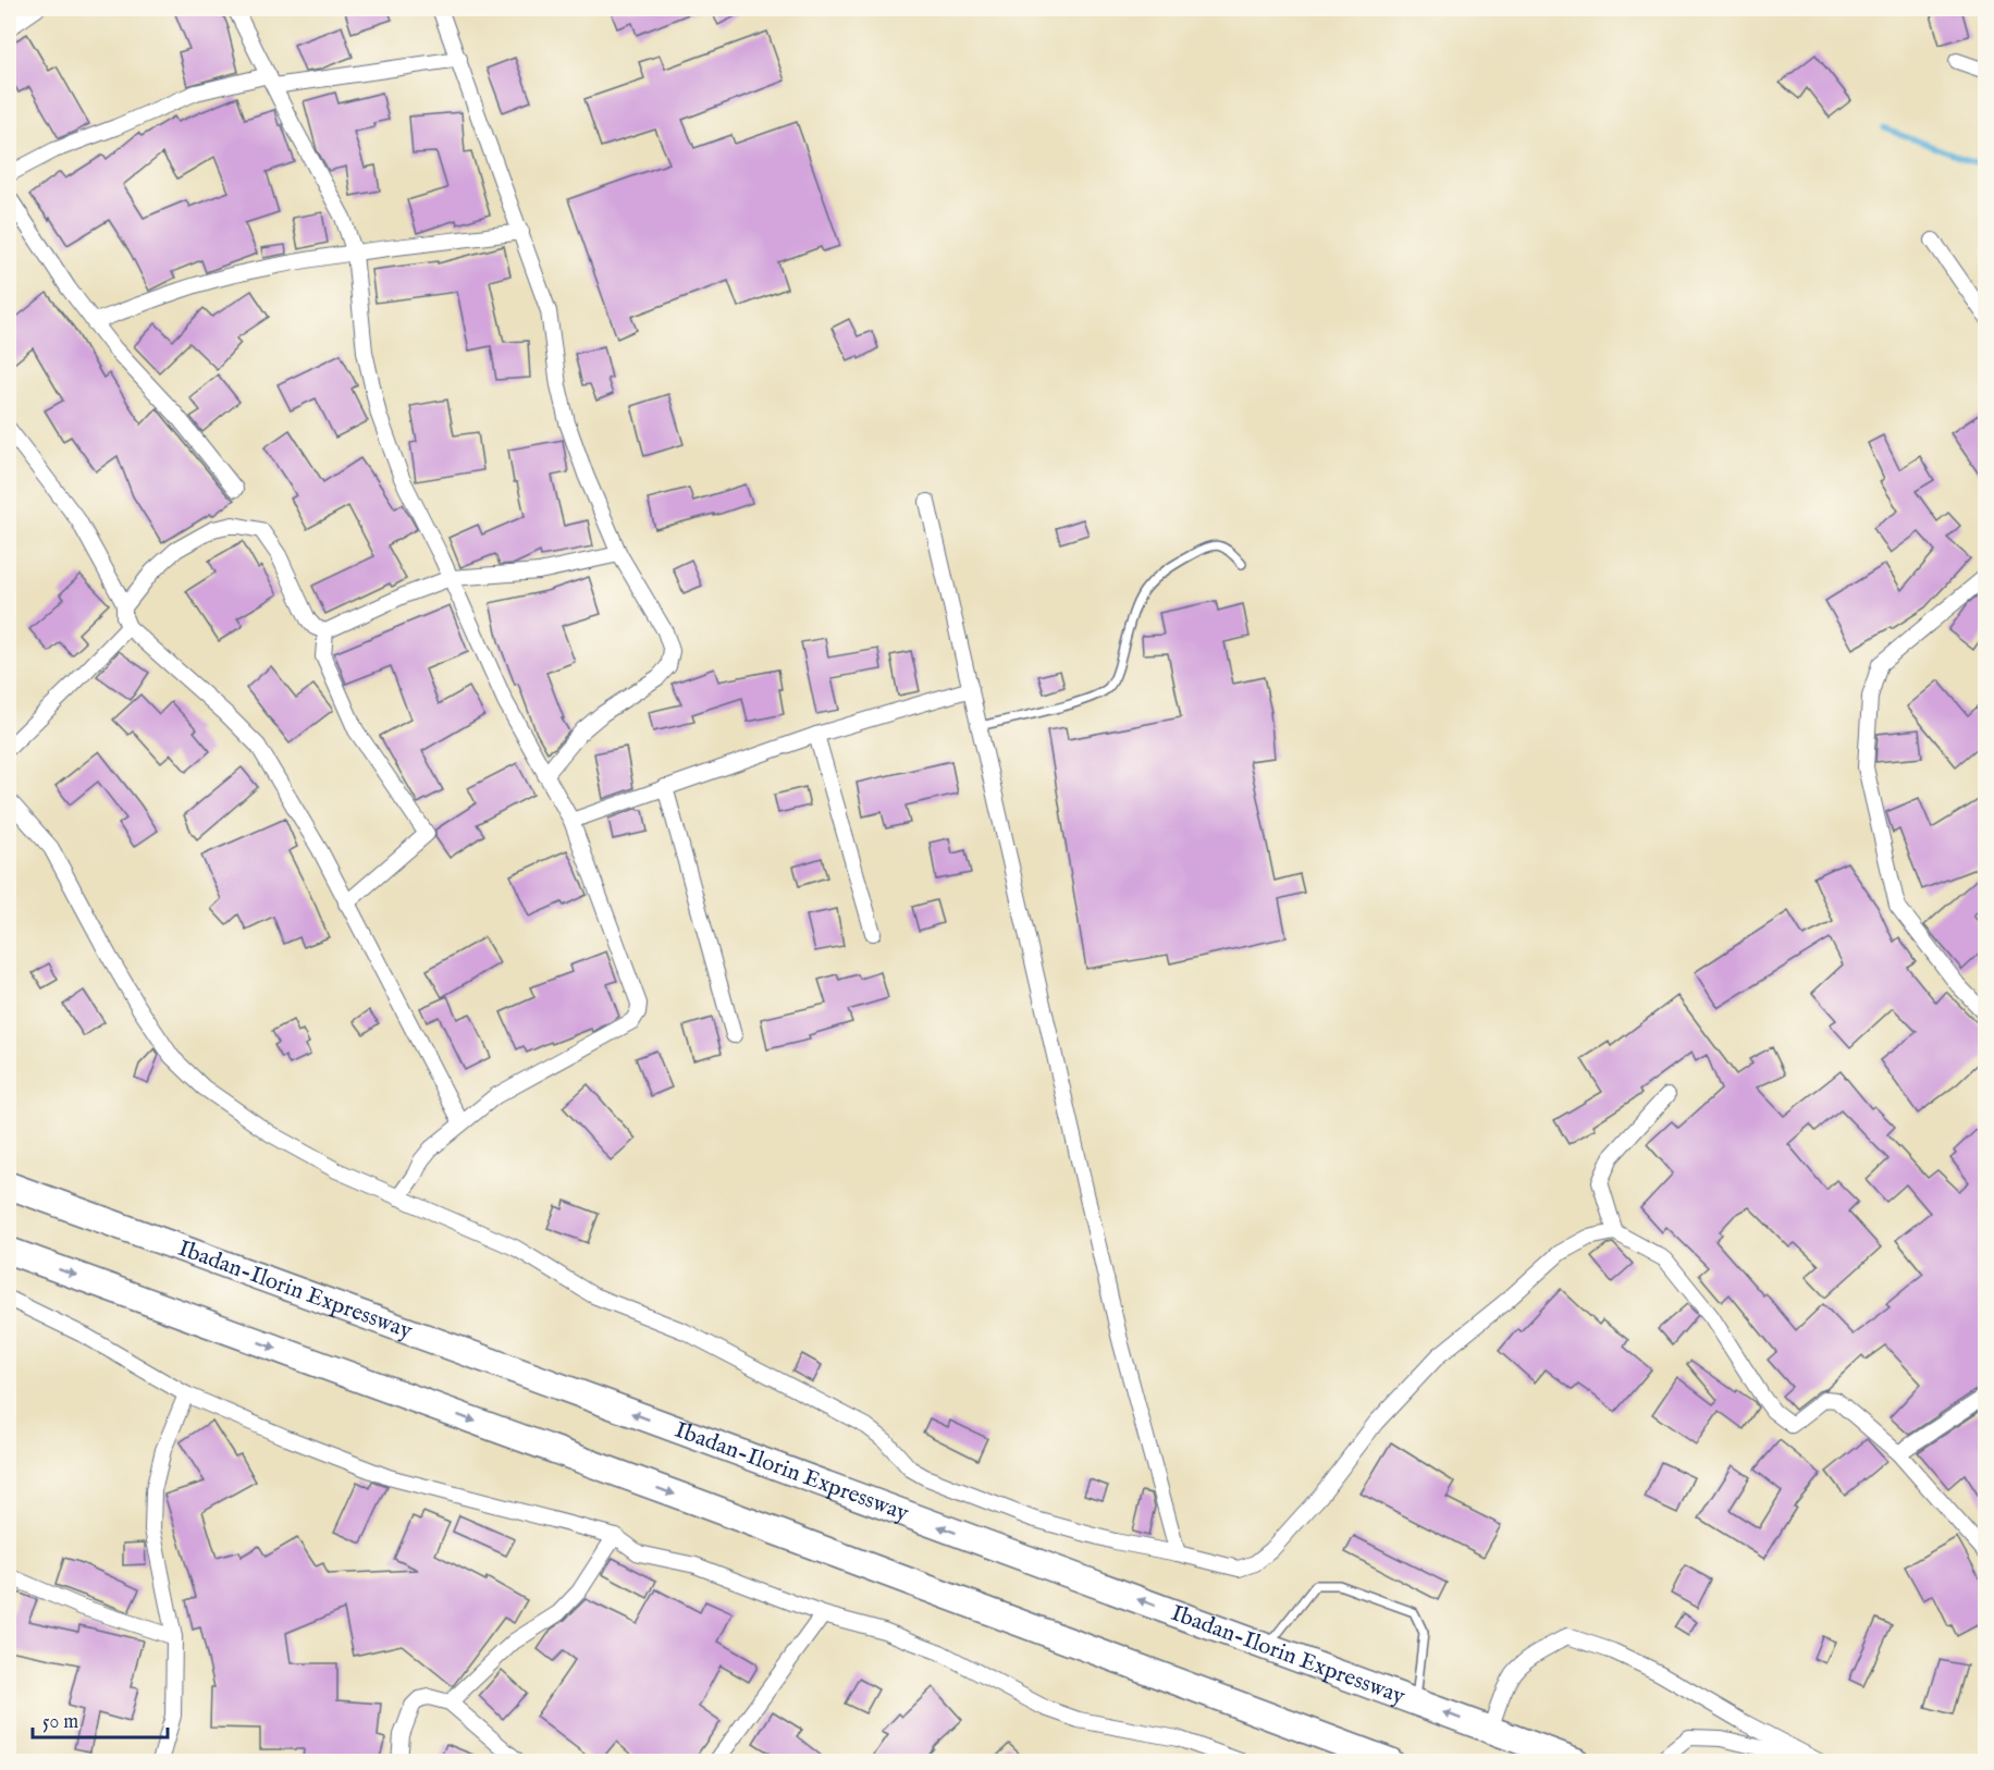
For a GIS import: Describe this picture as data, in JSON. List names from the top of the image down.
{
  "streets": {
    "highway": ["Ibadan-Ilorin Expressway"]
  },
  "scale_bar": "50 m"
}
